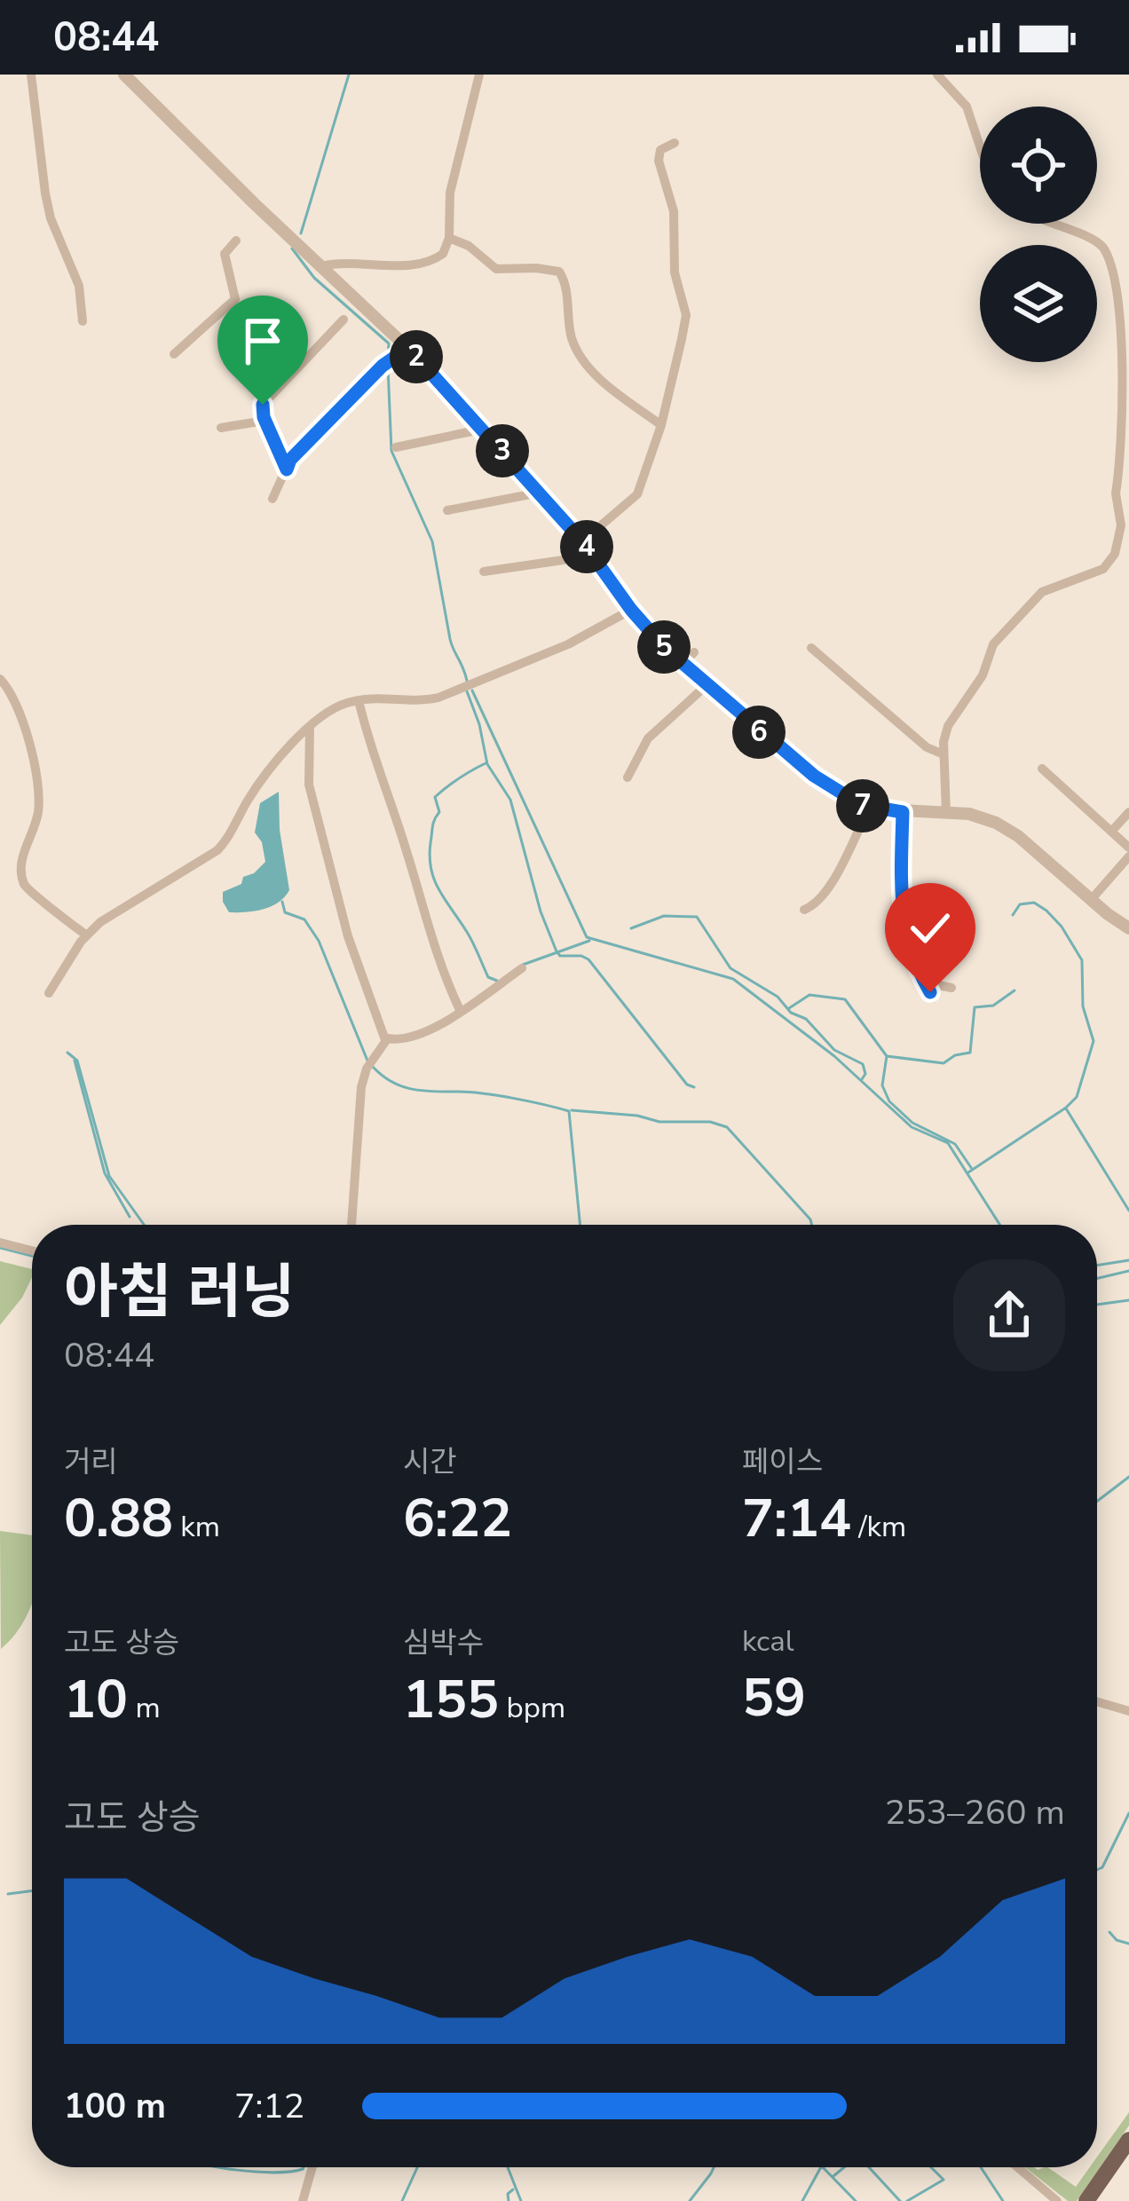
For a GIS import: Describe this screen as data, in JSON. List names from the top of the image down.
{
  "page": {
    "status": "08:44",
    "pins": [
      "2",
      "3",
      "4",
      "5",
      "6",
      "7"
    ],
    "heading": ["아침 러닝", "08:44"],
    "stats": [
      ["거리", "0.88 km"],
      ["시간", "6:22"],
      ["페이스", "7:14 /km"],
      ["고도 상승", "10 m"],
      ["심박수", "155 bpm"],
      ["kcal", "59"]
    ],
    "chart": ["고도 상승", "253–260 m"],
    "list": [
      {
        "name": "100 m",
        "note": "7:12"
      }
    ]
  }
}
